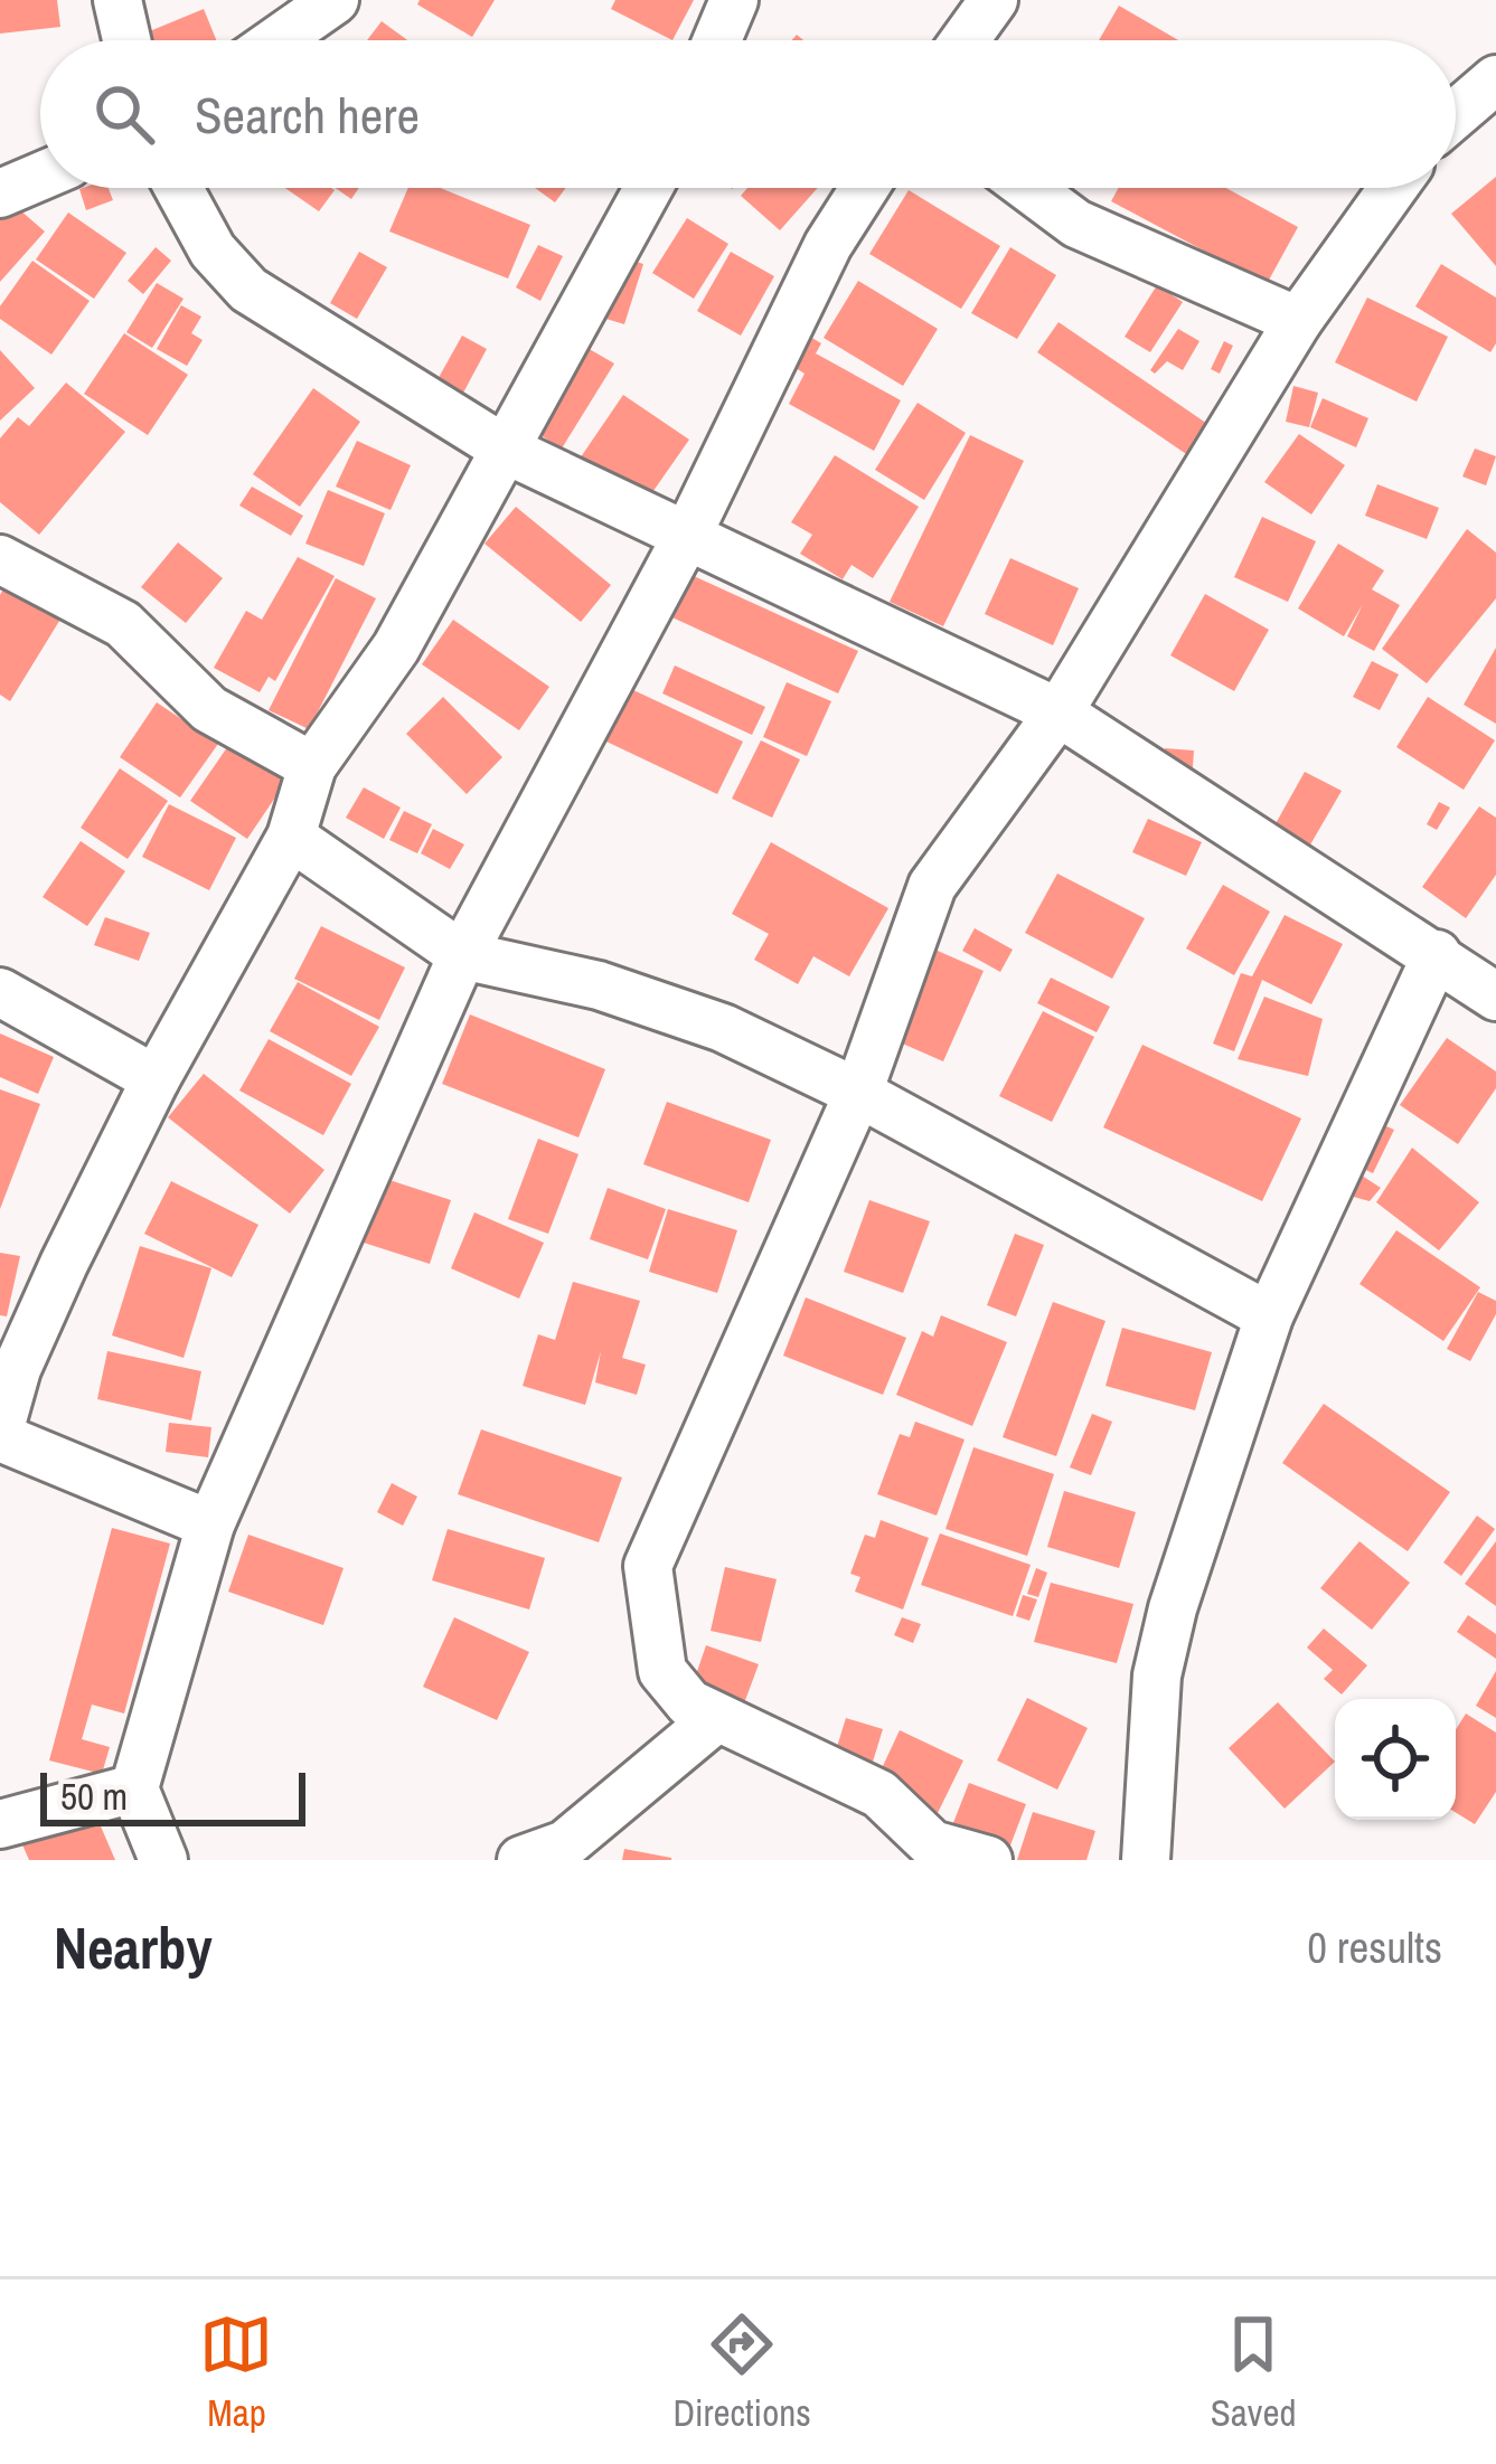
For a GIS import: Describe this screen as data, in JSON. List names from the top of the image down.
{
  "scale_bar": "50 m",
  "page": {
    "search": "Search here",
    "scale": "50 m",
    "heading": ["Nearby", "0 results"],
    "nav": ["Map", "Directions", "Saved"]
  }
}
